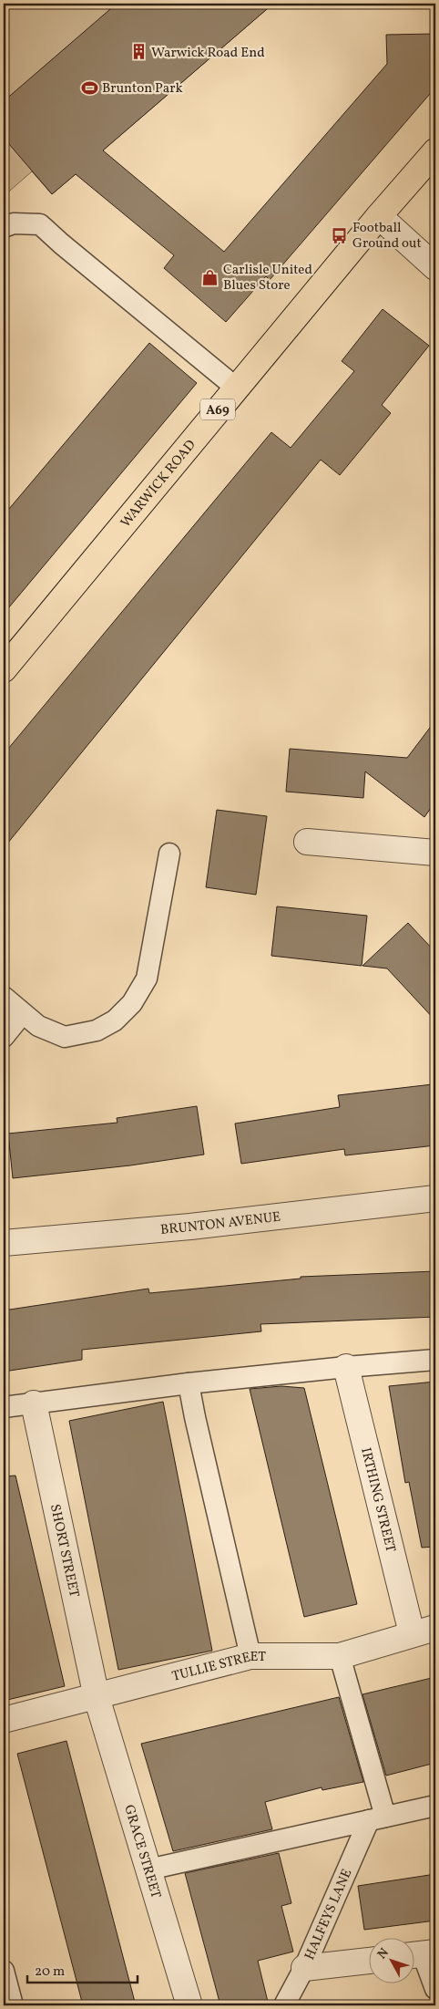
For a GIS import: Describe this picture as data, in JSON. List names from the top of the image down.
{
  "streets": {
    "main road": ["A69", "WARWICK ROAD"],
    "street": [
      "BRUNTON AVENUE",
      "IRTHING STREET",
      "SHORT STREET",
      "TULLIE STREET",
      "GRACE STREET"
    ],
    "lane": ["HALFEYS LANE"]
  },
  "crossings": [
    ["IRTHING STREET", "TULLIE STREET"],
    ["SHORT STREET", "TULLIE STREET"],
    ["SHORT STREET", "GRACE STREET"],
    ["TULLIE STREET", "GRACE STREET"]
  ],
  "places": {
    "building": ["Warwick Road End"],
    "sports": ["Brunton Park"],
    "bus stop": ["Football Ground out"],
    "shop": ["Carlisle United Blues Store"]
  },
  "scale_bar": "20 m",
  "north": "top left"
}
